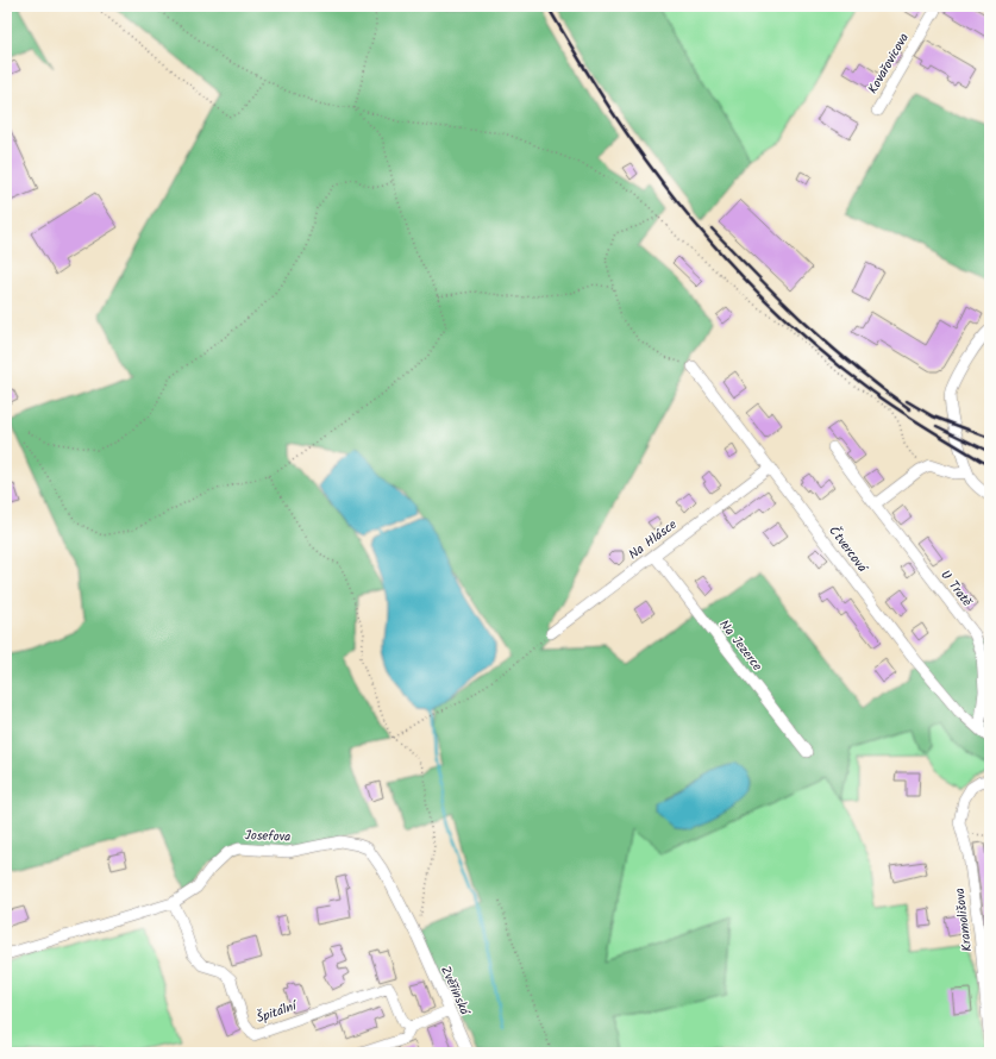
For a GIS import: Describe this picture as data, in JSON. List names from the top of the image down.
{
  "streets": {
    "street": [
      "Kovařovicova",
      "Na Hlásce",
      "Čtvercová",
      "U Tratě",
      "Na Jezerce",
      "Josefova",
      "Kramolišova",
      "Zvěřinská",
      "Špitální"
    ]
  },
  "crossings": [
    ["Na Hlásce", "Čtvercová"],
    ["Na Hlásce", "Na Jezerce"],
    ["Čtvercová", "U Tratě"],
    ["Josefova", "Zvěřinská"],
    ["Josefova", "Špitální"]
  ]
}
